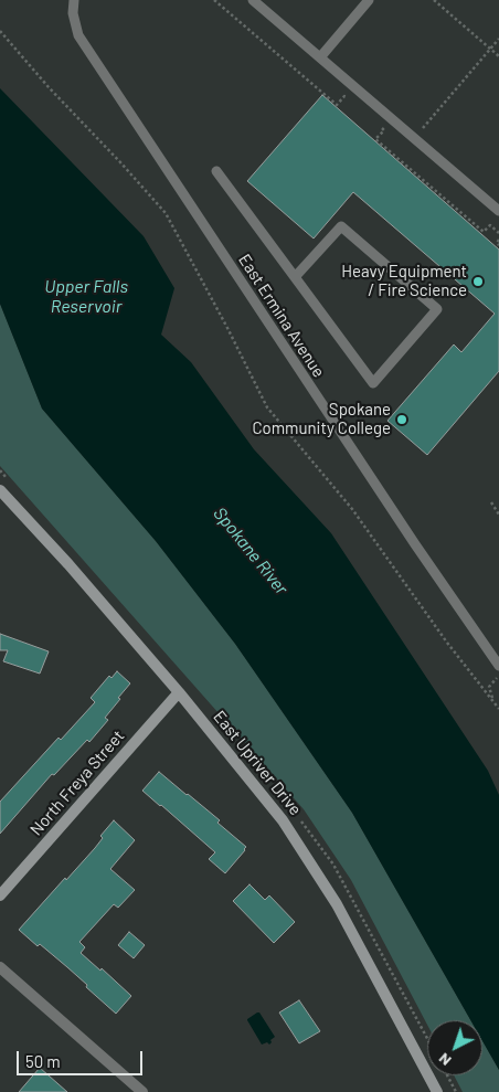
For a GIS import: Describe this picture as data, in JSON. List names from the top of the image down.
{
  "streets": {
    "street": ["East Upriver Drive", "North Freya Street"],
    "lane": ["East Ermina Avenue"]
  },
  "crossings": [
    ["East Upriver Drive", "North Freya Street"]
  ],
  "water": ["Upper Falls Reservoir", "Spokane River"],
  "places": ["Heavy Equipment / Fire Science", "Spokane Community College"],
  "scale_bar": "50 m",
  "north": "bottom left"
}
